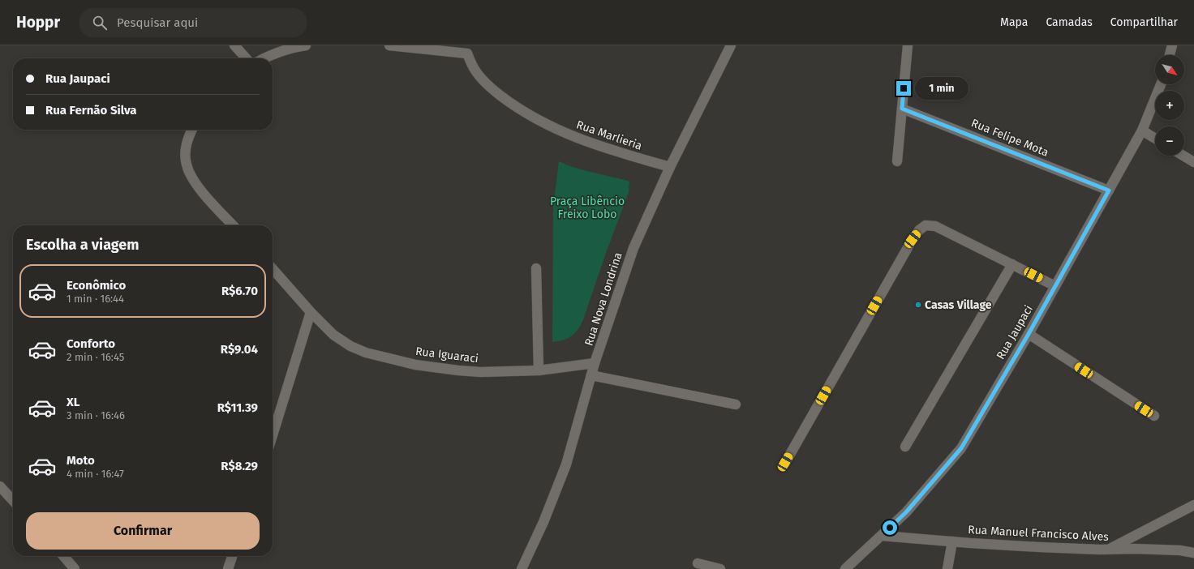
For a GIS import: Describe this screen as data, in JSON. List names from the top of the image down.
{
  "streets": {
    "street": [
      "Rua Marlieria",
      "Rua Felipe Mota",
      "Rua Nova Londrina",
      "Rua Jaupaci",
      "Rua Iguaraci",
      "Rua Manuel Francisco Alves"
    ]
  },
  "crossings": [
    ["Rua Marlieria", "Rua Nova Londrina"],
    ["Rua Felipe Mota", "Rua Jaupaci"],
    ["Rua Nova Londrina", "Rua Iguaraci"],
    ["Rua Jaupaci", "Rua Manuel Francisco Alves"]
  ],
  "parks": ["Praça Libêncio Freixo Lobo"],
  "places": ["Casas Village"],
  "north": "bottom right",
  "page": {
    "header": "Hoppr",
    "search": "Pesquisar aqui",
    "nav": ["Mapa", "Camadas", "Compartilhar"],
    "map_buttons": ["+", "−"],
    "banner": ["Rua Jaupaci", "Rua Fernão Silva"],
    "bubble": "1 min",
    "heading": "Escolha a viagem",
    "list": [
      {
        "name": "Econômico",
        "note": "1 min · 16:44",
        "value": "R$6.70"
      },
      {
        "name": "Conforto",
        "note": "2 min · 16:45",
        "value": "R$9.04"
      },
      {
        "name": "XL",
        "note": "3 min · 16:46",
        "value": "R$11.39"
      },
      {
        "name": "Moto",
        "note": "4 min · 16:47",
        "value": "R$8.29"
      }
    ],
    "buttons": "Confirmar"
  }
}
